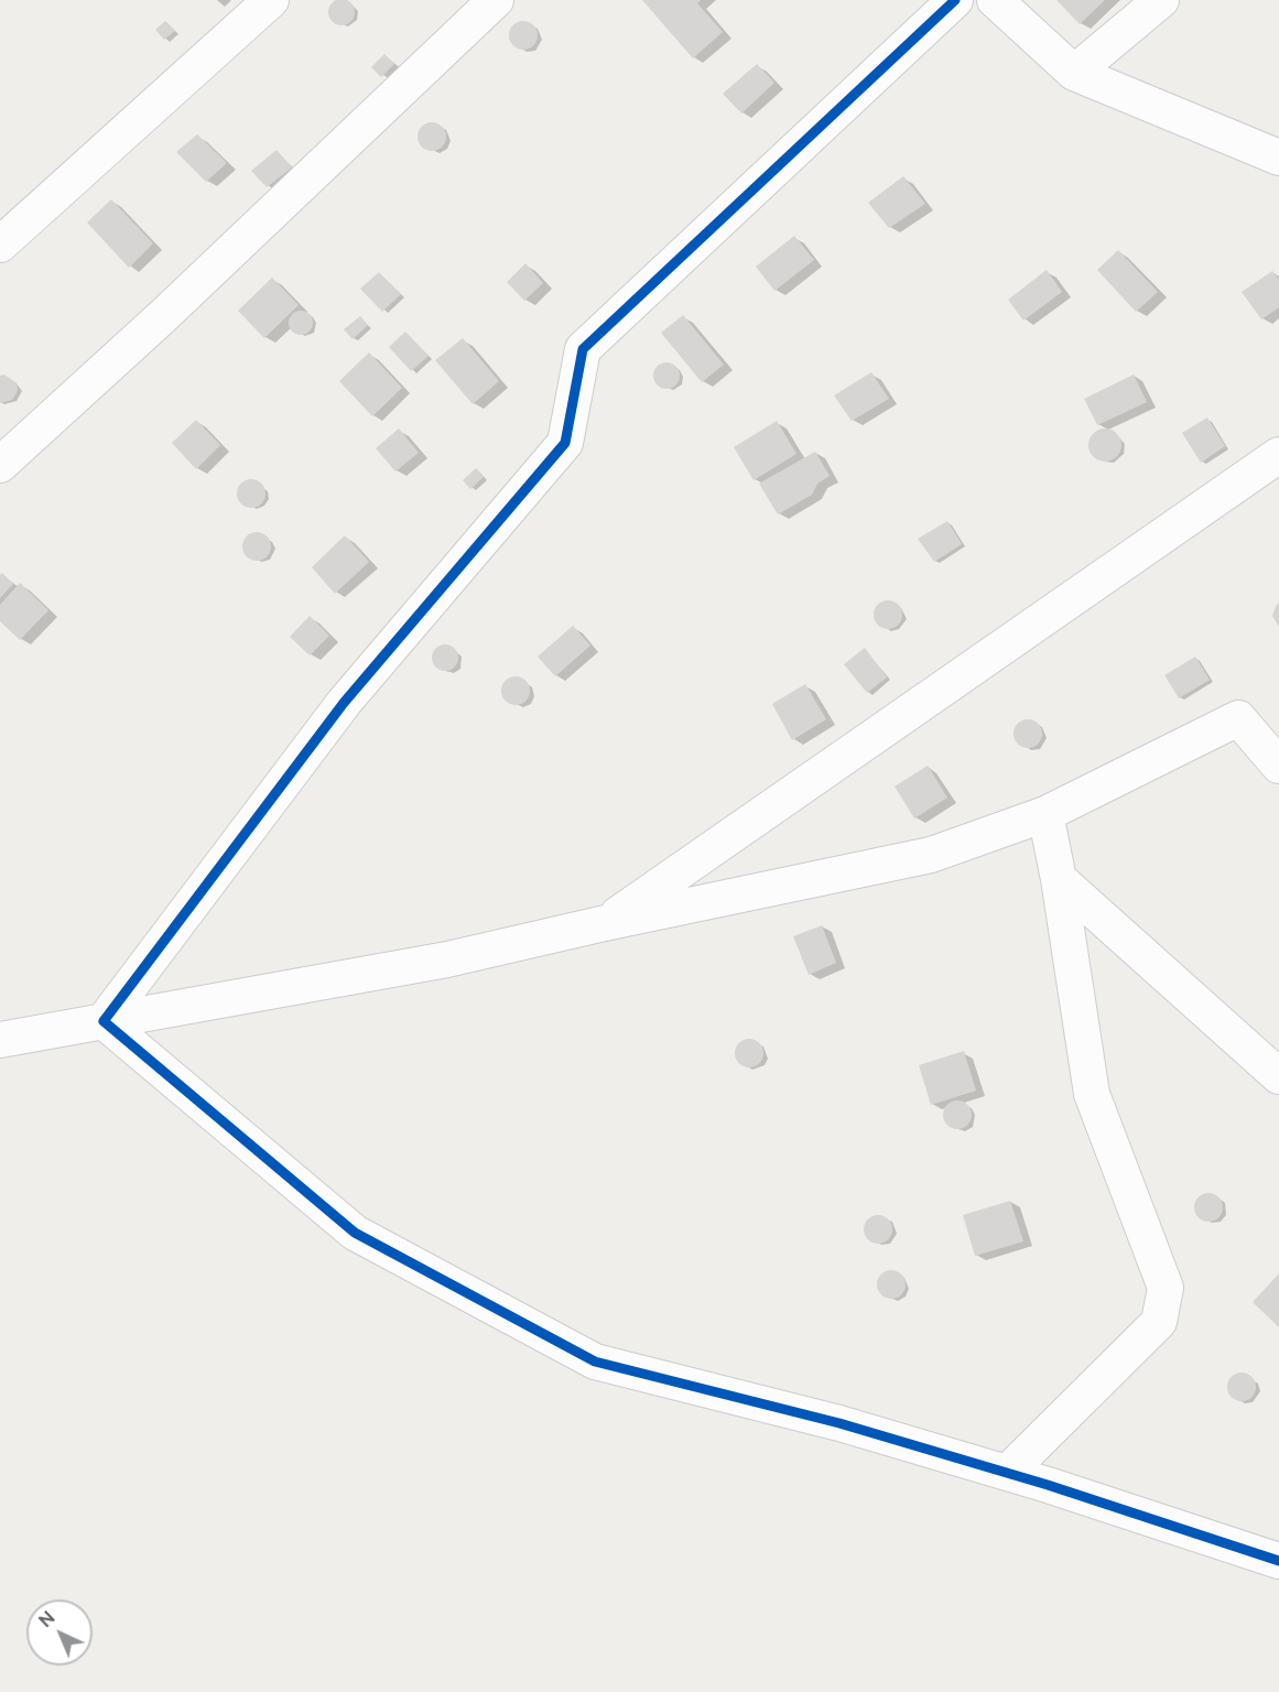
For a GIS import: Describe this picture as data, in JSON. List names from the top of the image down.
{
  "north": "top left"
}
